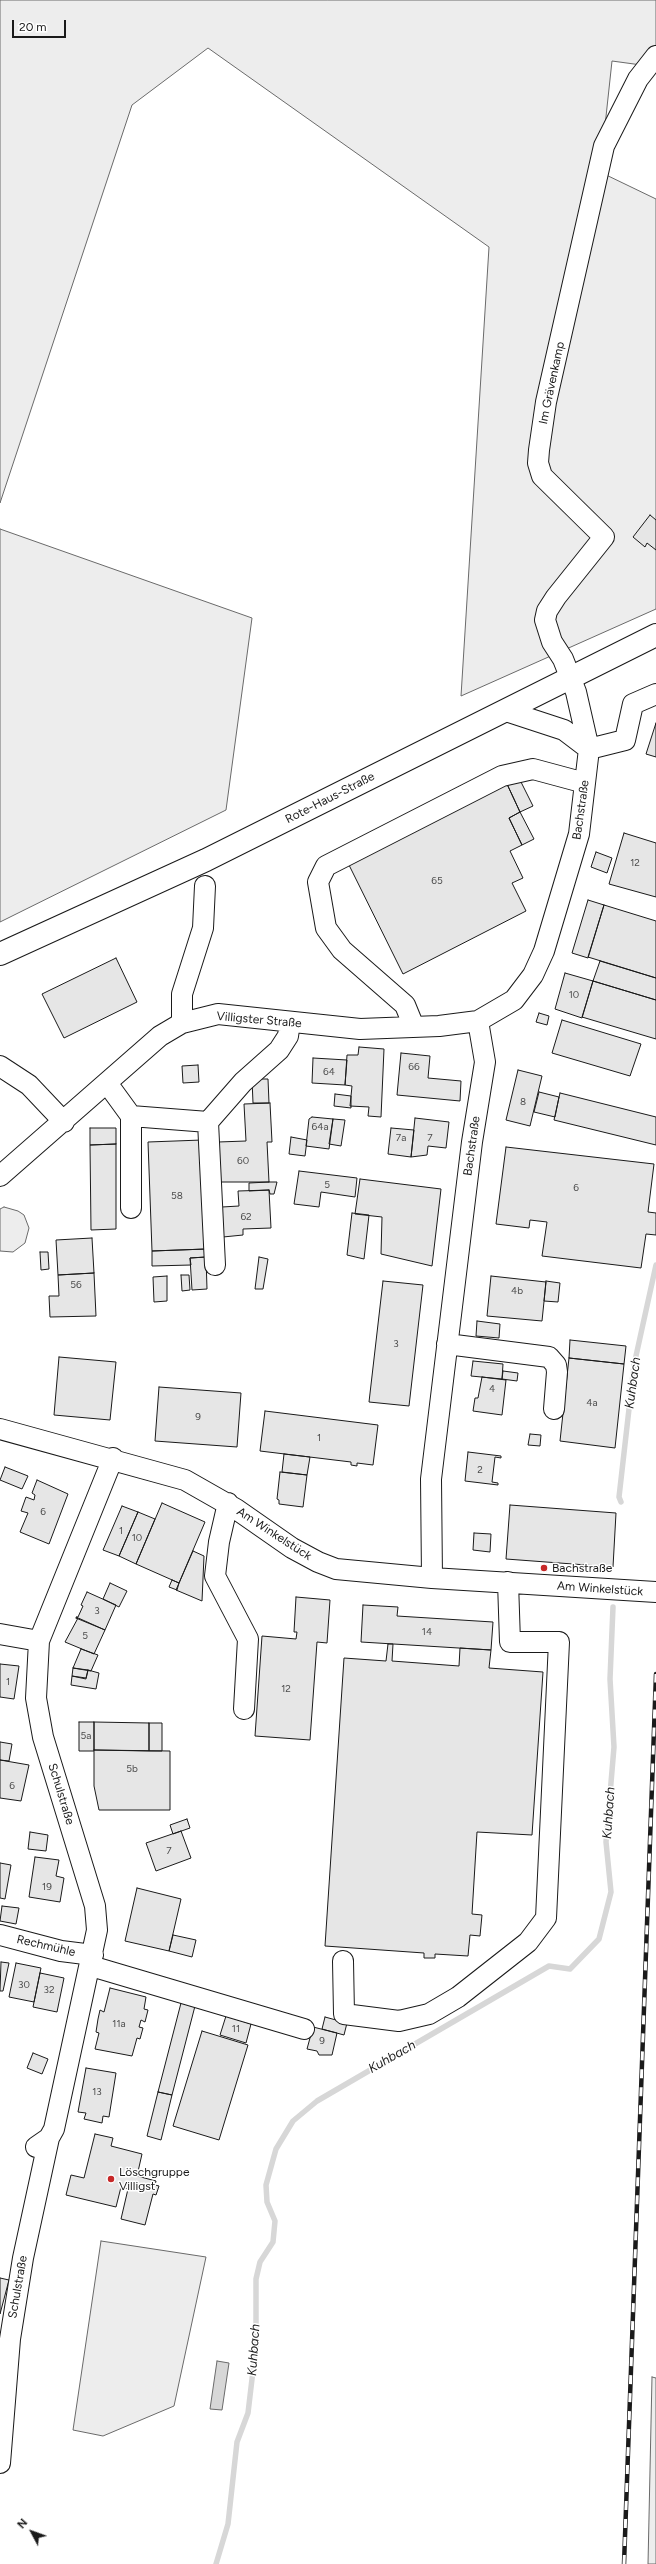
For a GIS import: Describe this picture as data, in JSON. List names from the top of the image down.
{
  "streets": {
    "main road": ["Rote-Haus-Straße"],
    "street": [
      "Im Grävenkamp",
      "Bachstraße",
      "Villigster Straße",
      "Am Winkelstück",
      "Schulstraße",
      "Rechmühle"
    ]
  },
  "crossings": [
    ["Im Grävenkamp", "Rote-Haus-Straße"],
    ["Im Grävenkamp", "Bachstraße"],
    ["Rote-Haus-Straße", "Bachstraße"],
    ["Bachstraße", "Villigster Straße"],
    ["Bachstraße", "Am Winkelstück"],
    ["Am Winkelstück", "Schulstraße"],
    ["Schulstraße", "Rechmühle"]
  ],
  "water": ["Kuhbach"],
  "places": ["Bachstraße", "Löschgruppe Villigst"],
  "house_numbers": [
    "12",
    "65",
    "10",
    "66",
    "64",
    "8",
    "64a",
    "7a",
    "7",
    "60",
    "5",
    "6",
    "58",
    "62",
    "56",
    "4b",
    "3",
    "4",
    "4a",
    "9",
    "1",
    "2",
    "6",
    "1",
    "10",
    "3",
    "14",
    "5",
    "1",
    "12",
    "5a",
    "5b",
    "6",
    "7",
    "19",
    "30",
    "32",
    "11a",
    "11",
    "9",
    "13"
  ],
  "scale_bar": "20 m",
  "north": "top left"
}
